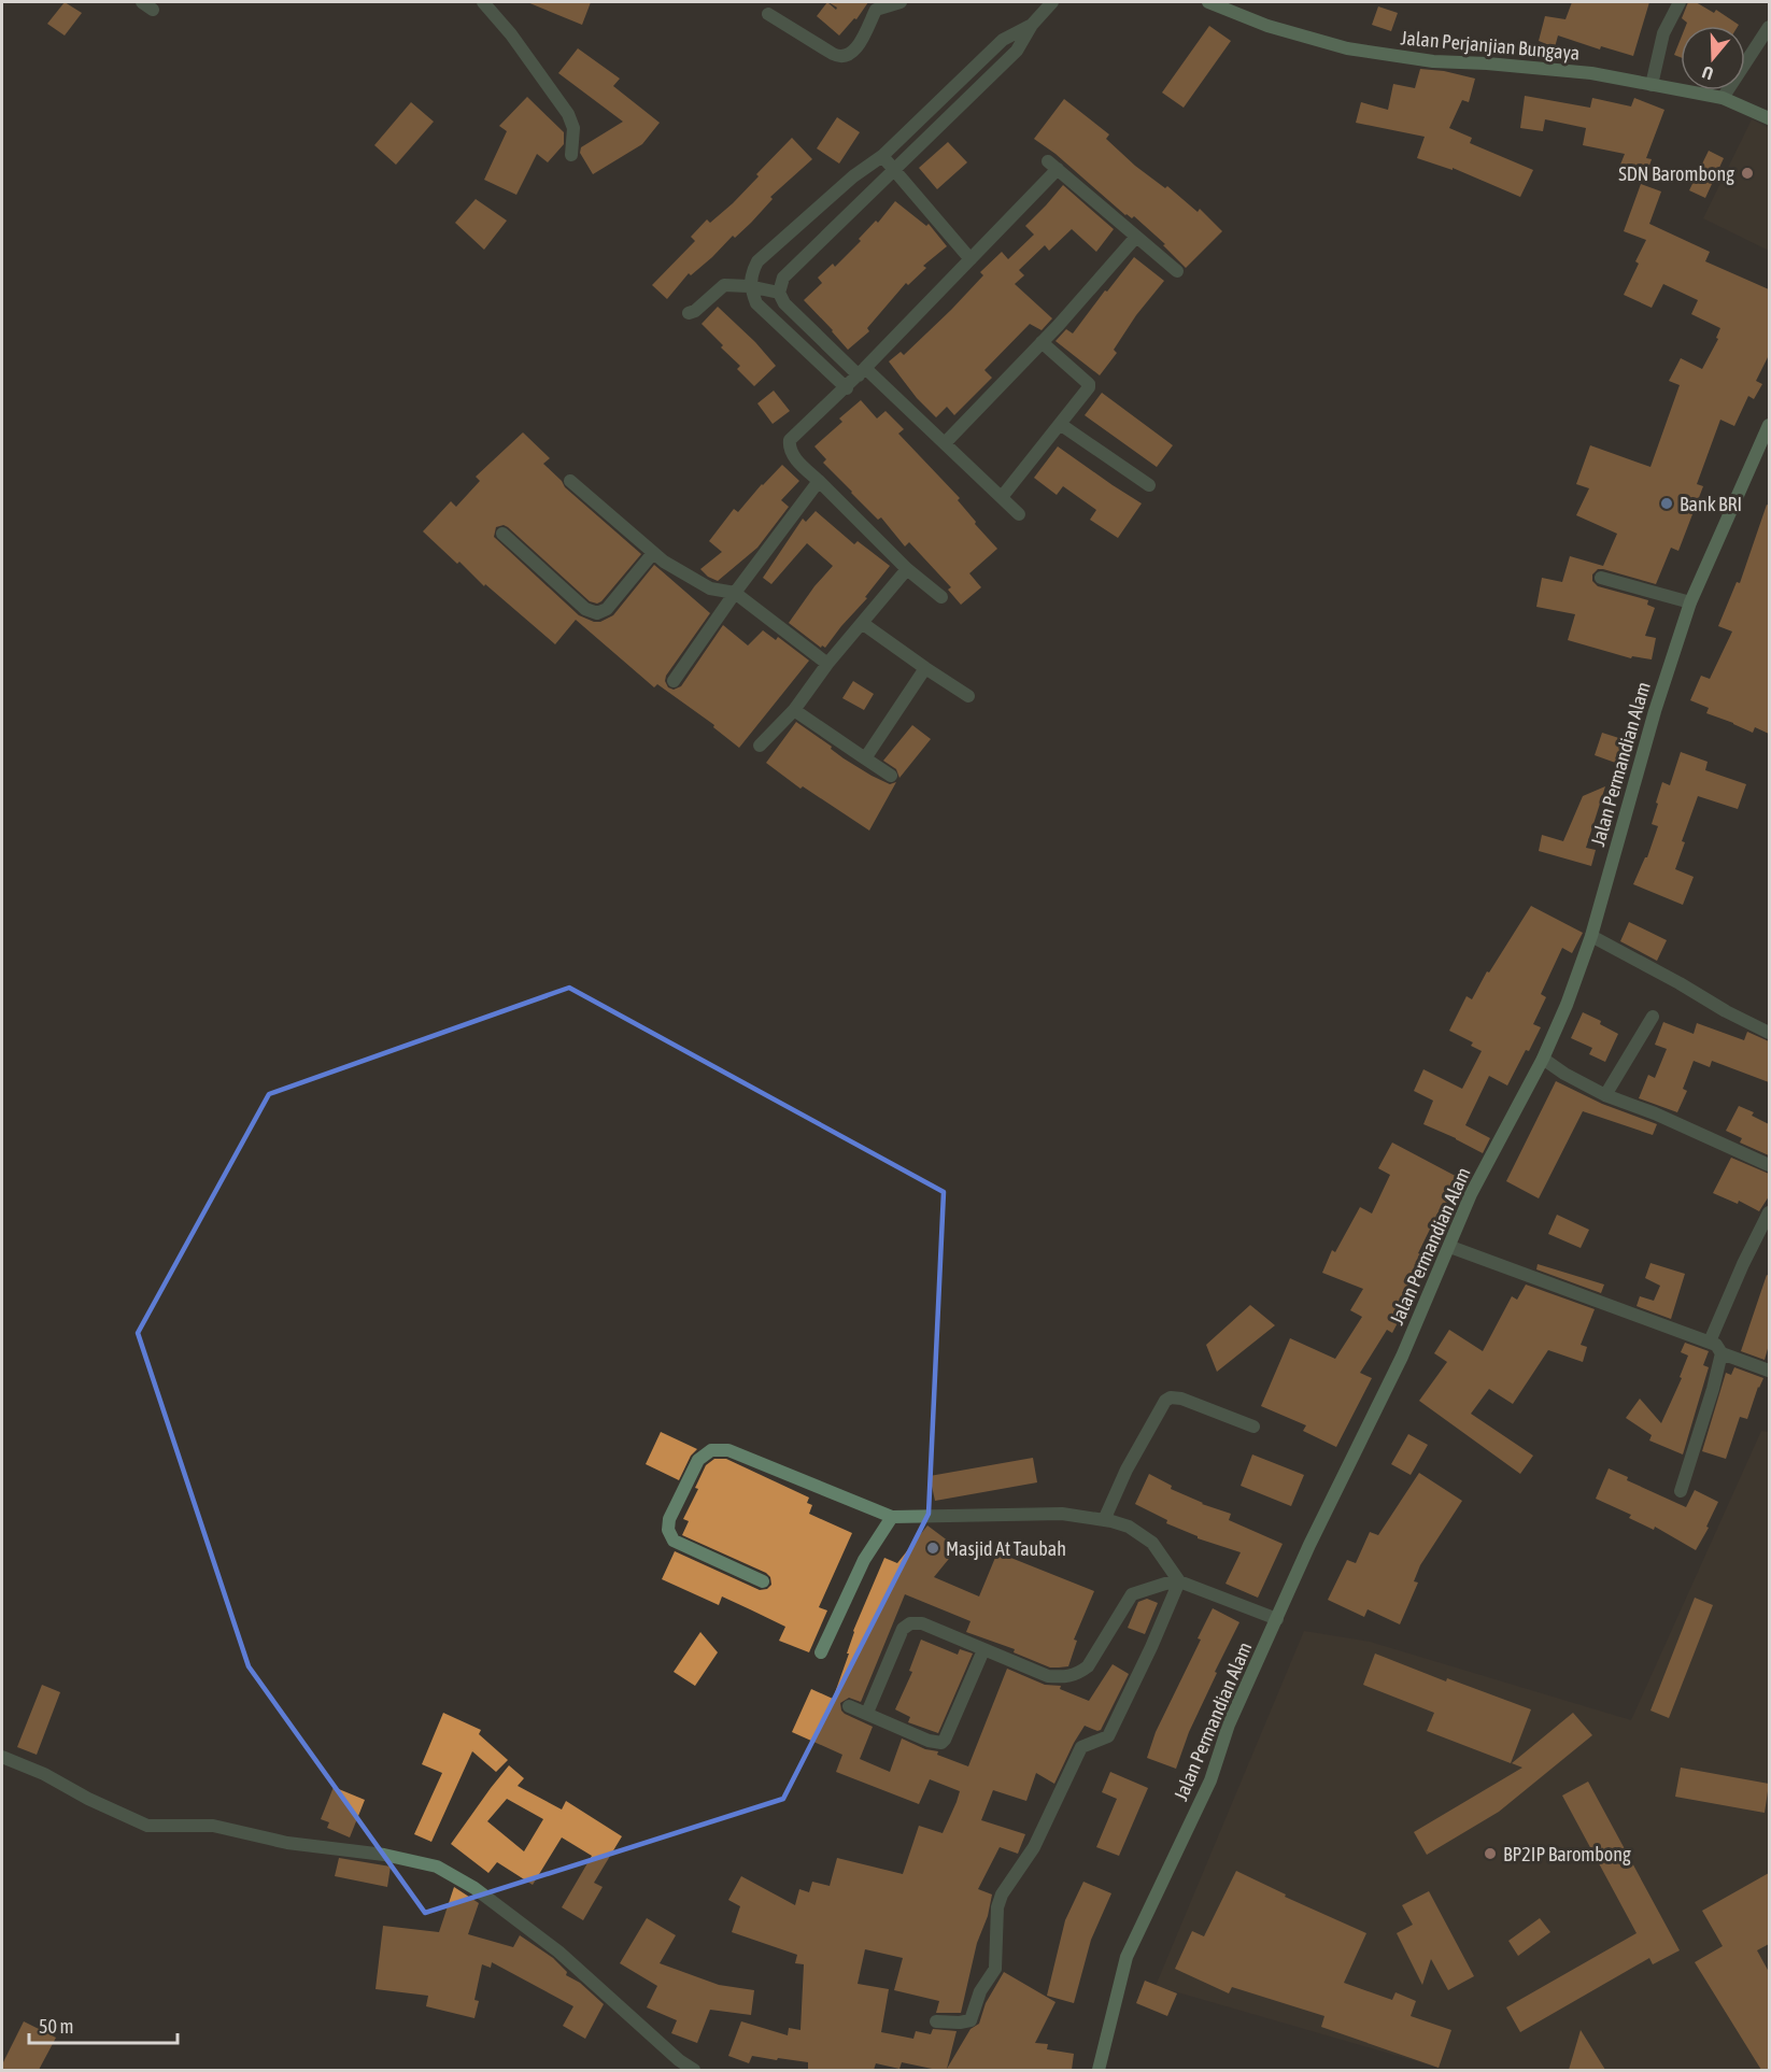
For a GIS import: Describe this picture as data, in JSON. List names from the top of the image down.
{
  "streets": {
    "main road": ["Jalan Perjanjian Bungaya", "Jalan Permandian Alam"]
  },
  "places": [
    "SDN Barombong",
    "Bank BRI",
    "Masjid At Taubah",
    "BP2IP Barombong"
  ],
  "scale_bar": "50 m",
  "north": "bottom"
}
